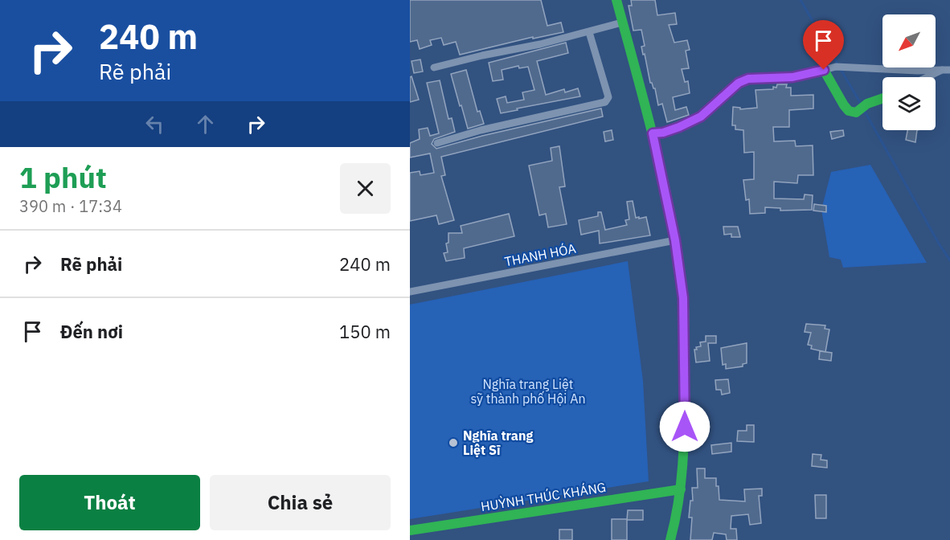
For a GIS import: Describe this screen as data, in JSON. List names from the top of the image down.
{
  "streets": {
    "street": ["THANH HÓA", "HUỲNH THÚC KHÁNG"]
  },
  "parks": ["Nghĩa trang Liệt sỹ thành phố Hội An"],
  "places": ["Nghĩa trang Liệt Sĩ"],
  "north": "bottom left",
  "page": {
    "turn": ["240 m", "Rẽ phải"],
    "heading": ["1 phút", "390 m · 17:34"],
    "list": [
      {
        "name": "Rẽ phải",
        "value": "240 m"
      },
      {
        "name": "Đến nơi",
        "value": "150 m"
      }
    ],
    "buttons": ["Thoát", "Chia sẻ"]
  }
}
